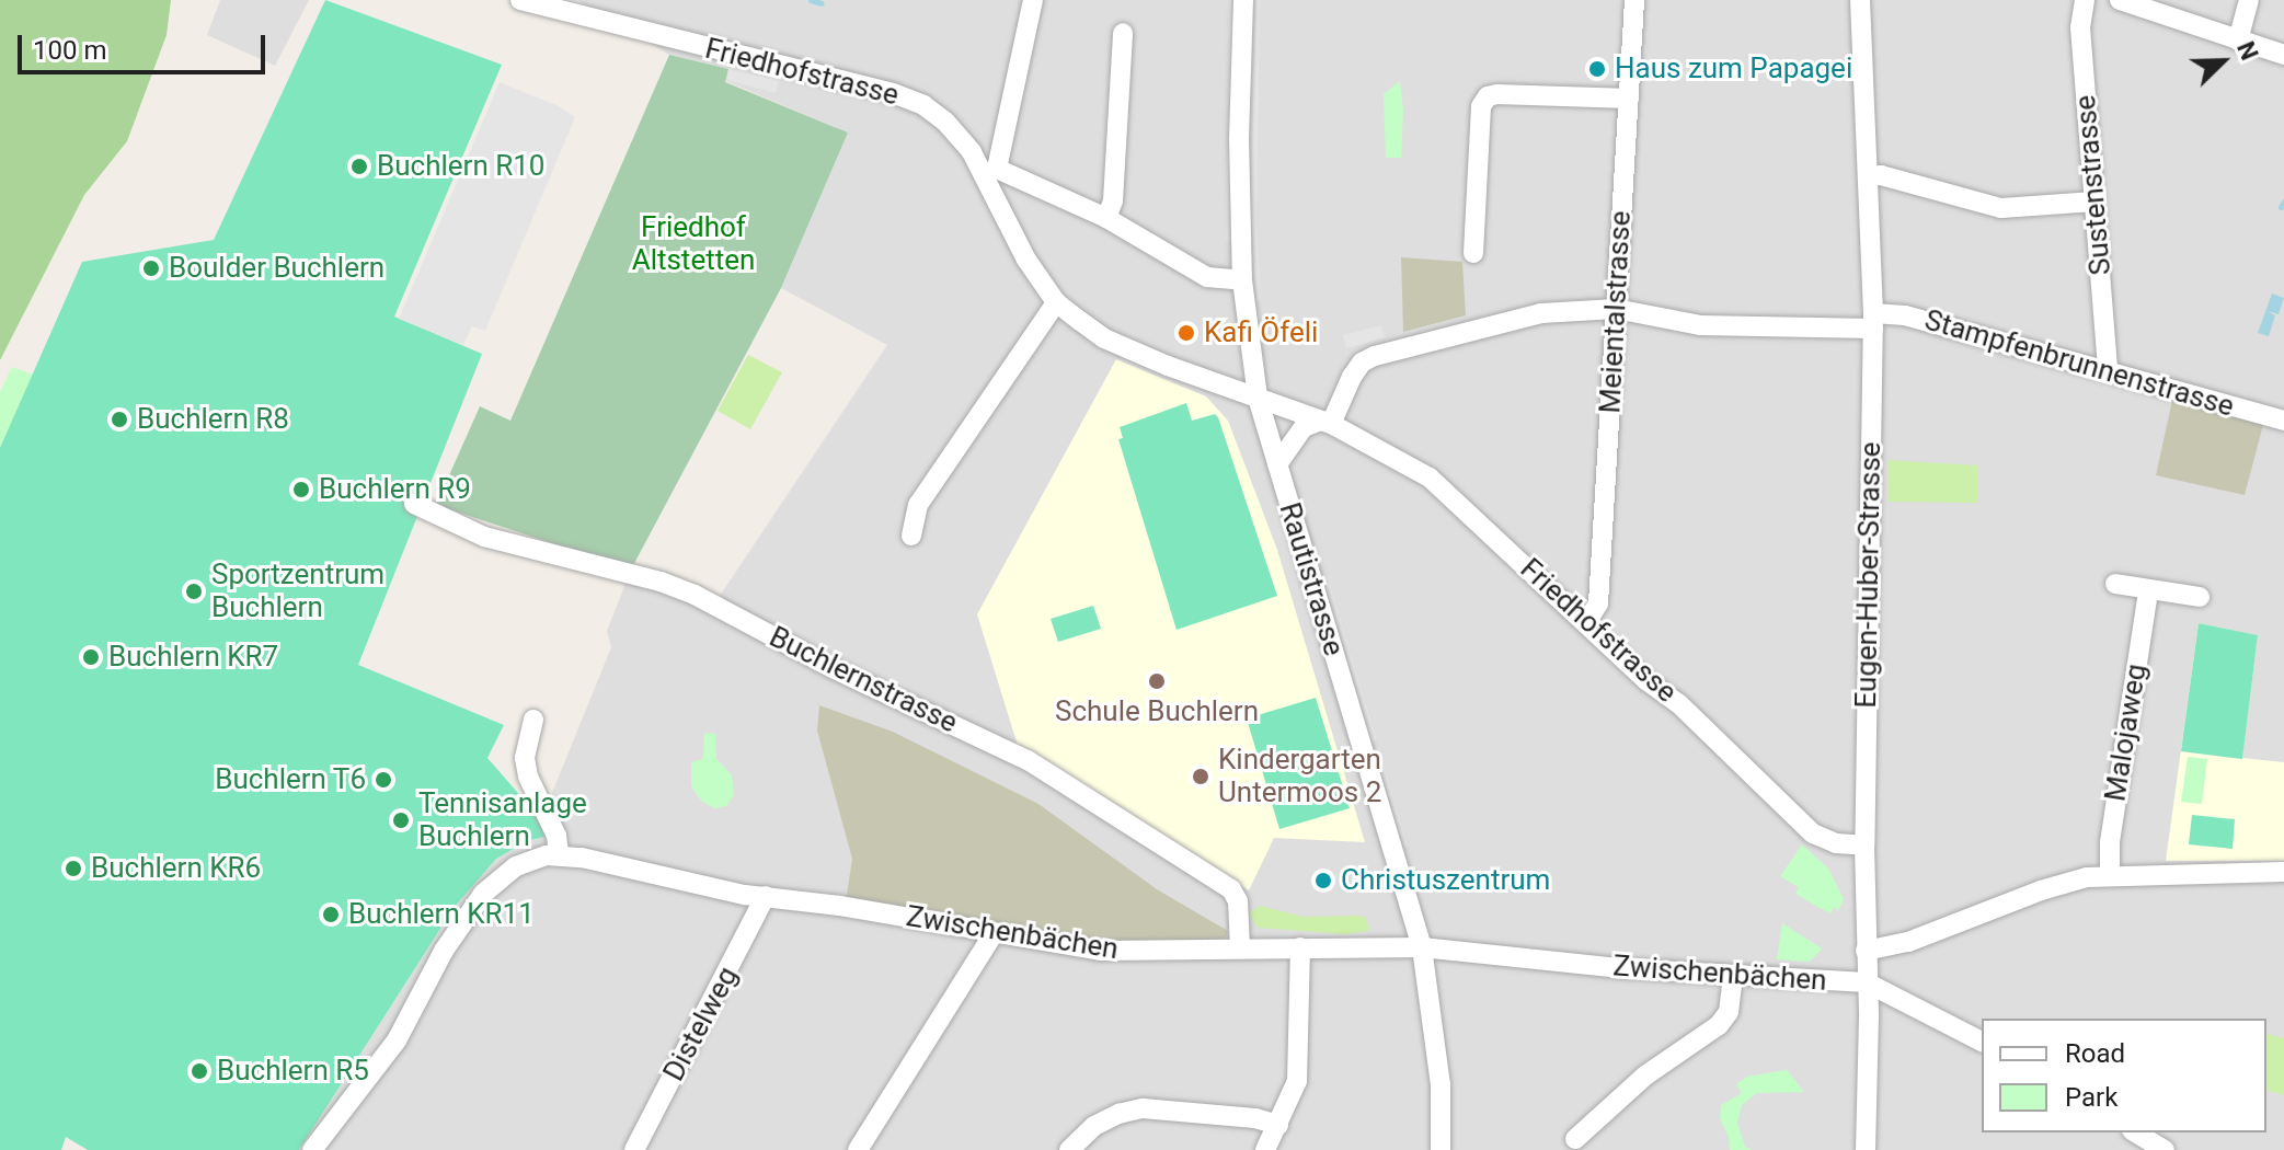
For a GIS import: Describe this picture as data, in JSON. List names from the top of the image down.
{
  "streets": {
    "street": [
      "Friedhofstrasse",
      "Sustenstrasse",
      "Meientalstrasse",
      "Stampfenbrunnenstrasse",
      "Eugen-Huber-Strasse",
      "Rautistrasse",
      "Buchlernstrasse",
      "Malojaweg",
      "Zwischenbächen",
      "Distelweg"
    ]
  },
  "crossings": [
    ["Friedhofstrasse", "Meientalstrasse"],
    ["Friedhofstrasse", "Stampfenbrunnenstrasse"],
    ["Friedhofstrasse", "Eugen-Huber-Strasse"],
    ["Friedhofstrasse", "Rautistrasse"],
    ["Sustenstrasse", "Stampfenbrunnenstrasse"],
    ["Meientalstrasse", "Stampfenbrunnenstrasse"],
    ["Stampfenbrunnenstrasse", "Eugen-Huber-Strasse"],
    ["Eugen-Huber-Strasse", "Zwischenbächen"],
    ["Rautistrasse", "Zwischenbächen"],
    ["Buchlernstrasse", "Zwischenbächen"],
    ["Zwischenbächen", "Distelweg"]
  ],
  "parks": ["Friedhof Altstetten"],
  "places": [
    "Haus zum Papagei",
    "Buchlern R10",
    "Boulder Buchlern",
    "Kafi Öfeli",
    "Buchlern R8",
    "Buchlern R9",
    "Sportzentrum Buchlern",
    "Buchlern KR7",
    "Schule Buchlern",
    "Kindergarten Untermoos 2",
    "Buchlern T6",
    "Tennisanlage Buchlern",
    "Buchlern KR6",
    "Christuszentrum",
    "Buchlern KR11",
    "Buchlern R5"
  ],
  "legend": ["Road", "Park"],
  "scale_bar": "100 m",
  "north": "top right"
}
